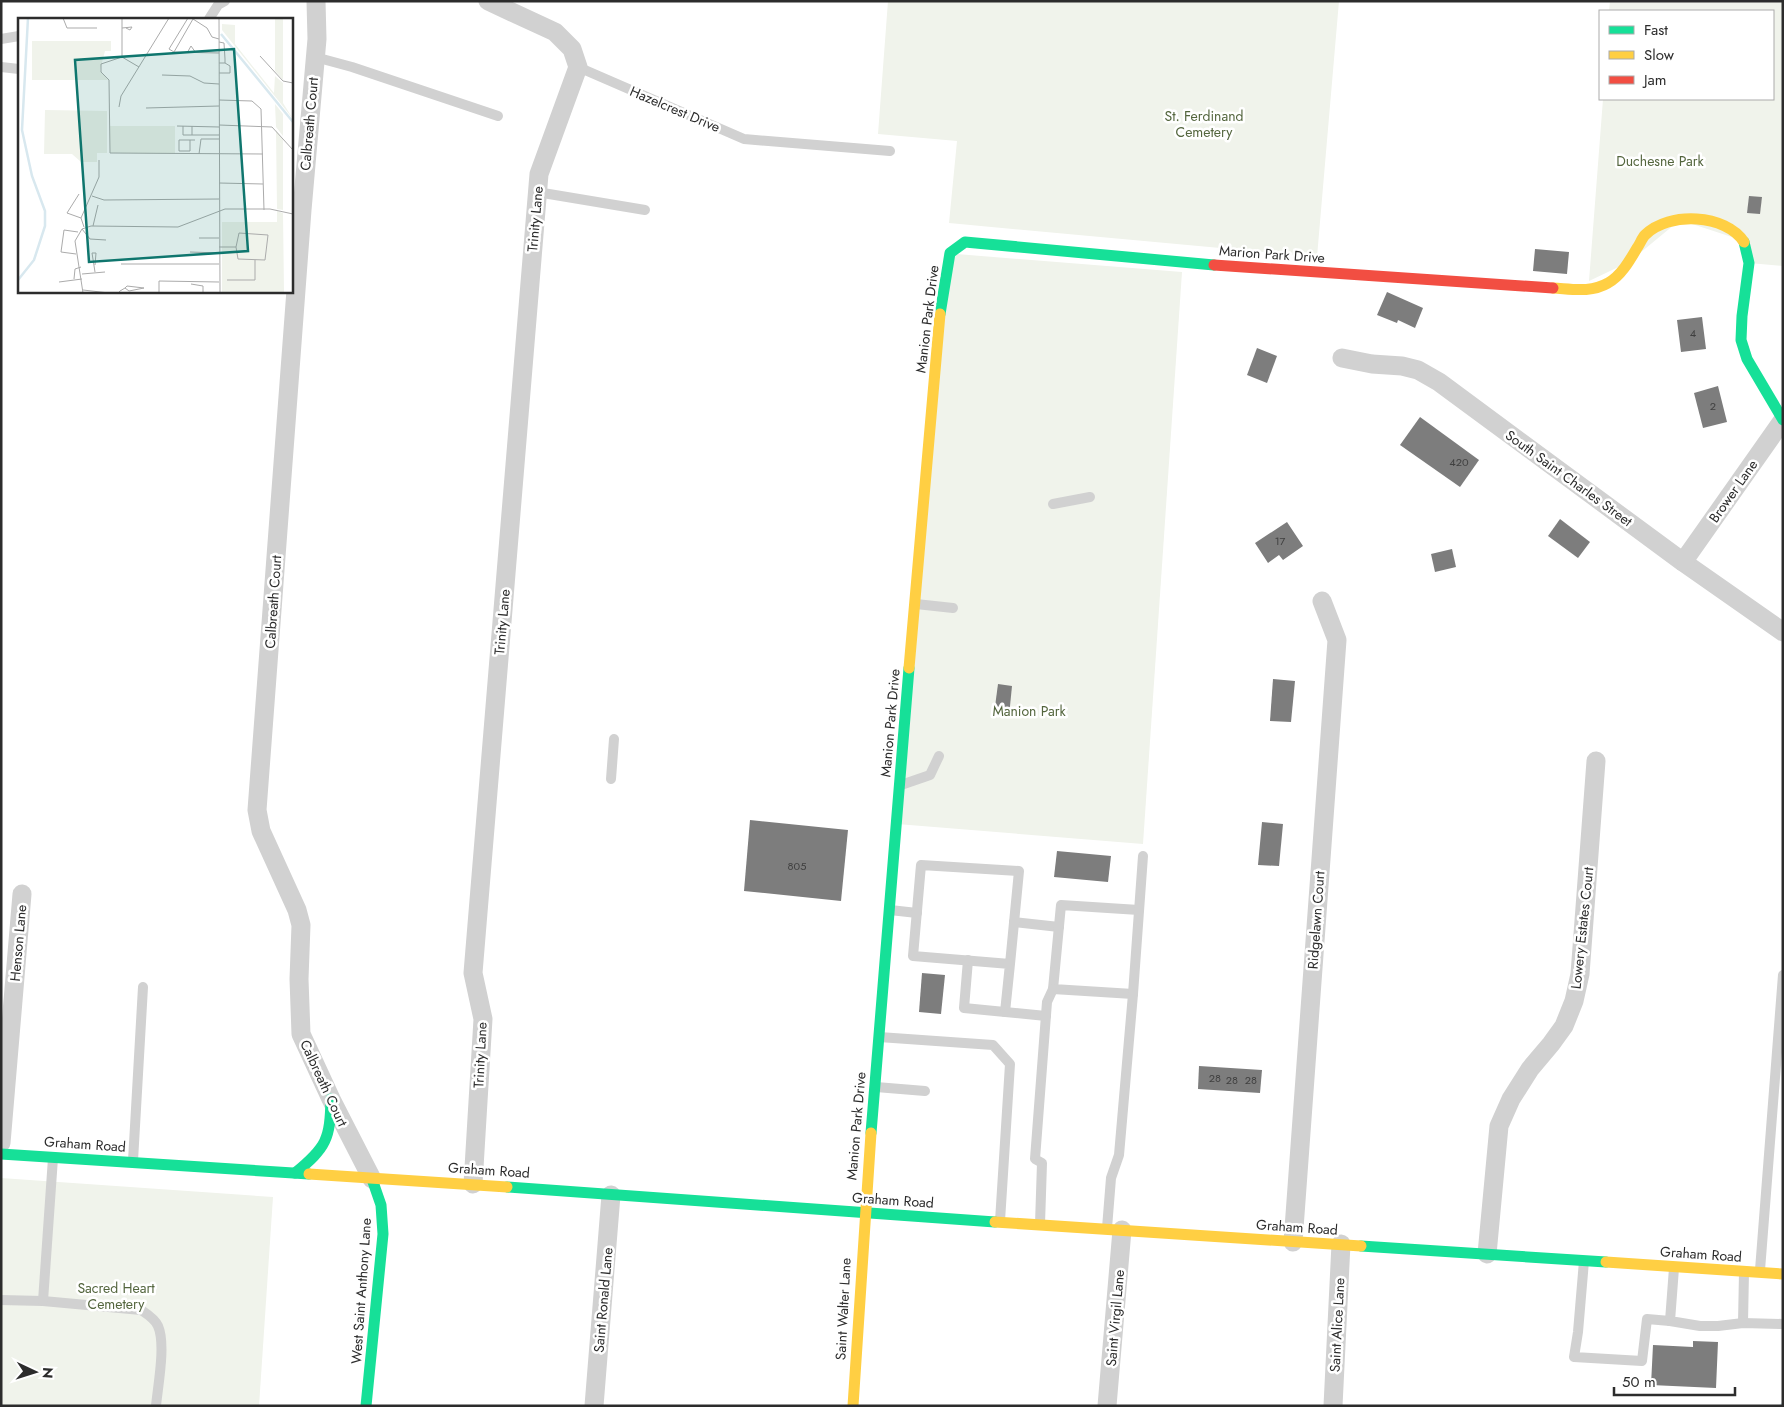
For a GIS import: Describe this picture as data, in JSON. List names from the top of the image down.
{
  "streets": {
    "street": [
      "Calbreath Court",
      "Trinity Lane",
      "Marion Park Drive",
      "Manion Park Drive",
      "South Saint Charles Street",
      "Brower Lane",
      "Ridgelawn Court",
      "Lowery Estates Court",
      "Henson Lane",
      "Graham Road",
      "West Saint Anthony Lane",
      "Saint Ronald Lane",
      "Saint Walter Lane",
      "Saint Virgil Lane",
      "Saint Alice Lane"
    ],
    "lane": ["Hazelcrest Drive"]
  },
  "crossings": [
    ["Hazelcrest Drive", "Trinity Lane"],
    ["Calbreath Court", "Graham Road"],
    ["Calbreath Court", "West Saint Anthony Lane"],
    ["Trinity Lane", "Graham Road"],
    ["Marion Park Drive", "Manion Park Drive"],
    ["Marion Park Drive", "Brower Lane"],
    ["Manion Park Drive", "Graham Road"],
    ["Manion Park Drive", "Saint Walter Lane"],
    ["South Saint Charles Street", "Brower Lane"],
    ["Ridgelawn Court", "Graham Road"],
    ["Lowery Estates Court", "Graham Road"],
    ["Graham Road", "West Saint Anthony Lane"],
    ["Graham Road", "Saint Ronald Lane"],
    ["Graham Road", "Saint Walter Lane"],
    ["Graham Road", "Saint Virgil Lane"],
    ["Graham Road", "Saint Alice Lane"]
  ],
  "parks": [
    "St. Ferdinand Cemetery",
    "Duchesne Park",
    "Manion Park",
    "Sacred Heart Cemetery"
  ],
  "house_numbers": [
    "4",
    "2",
    "420",
    "17",
    "805",
    "28",
    "28",
    "28"
  ],
  "legend": ["Fast", "Slow", "Jam"],
  "scale_bar": "50 m",
  "north": "right"
}
